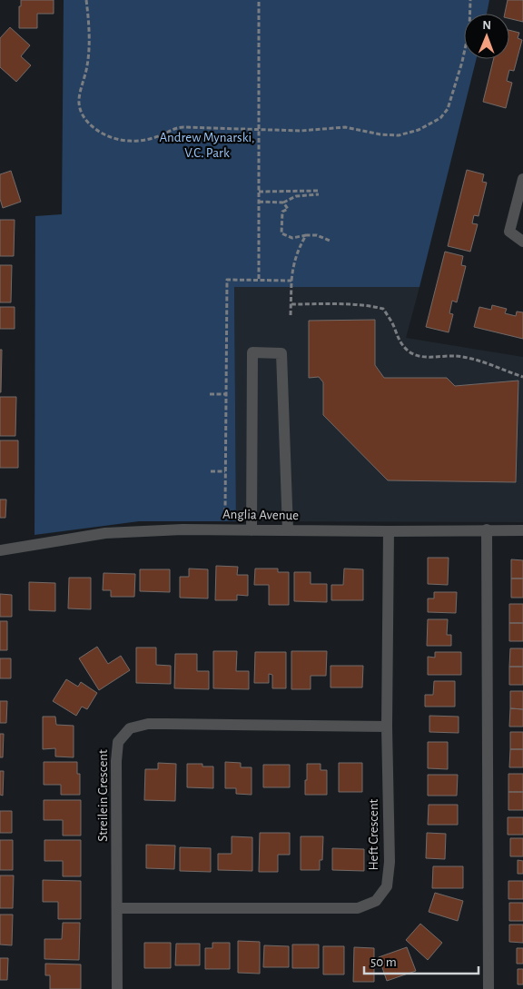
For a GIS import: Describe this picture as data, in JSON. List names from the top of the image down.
{
  "streets": {
    "street": ["Anglia Avenue", "Streilein Crescent", "Heft Crescent"]
  },
  "crossings": [
    ["Anglia Avenue", "Heft Crescent"],
    ["Streilein Crescent", "Heft Crescent"]
  ],
  "parks": ["Andrew Mynarski, V.C. Park"],
  "scale_bar": "50 m",
  "north": "top"
}
